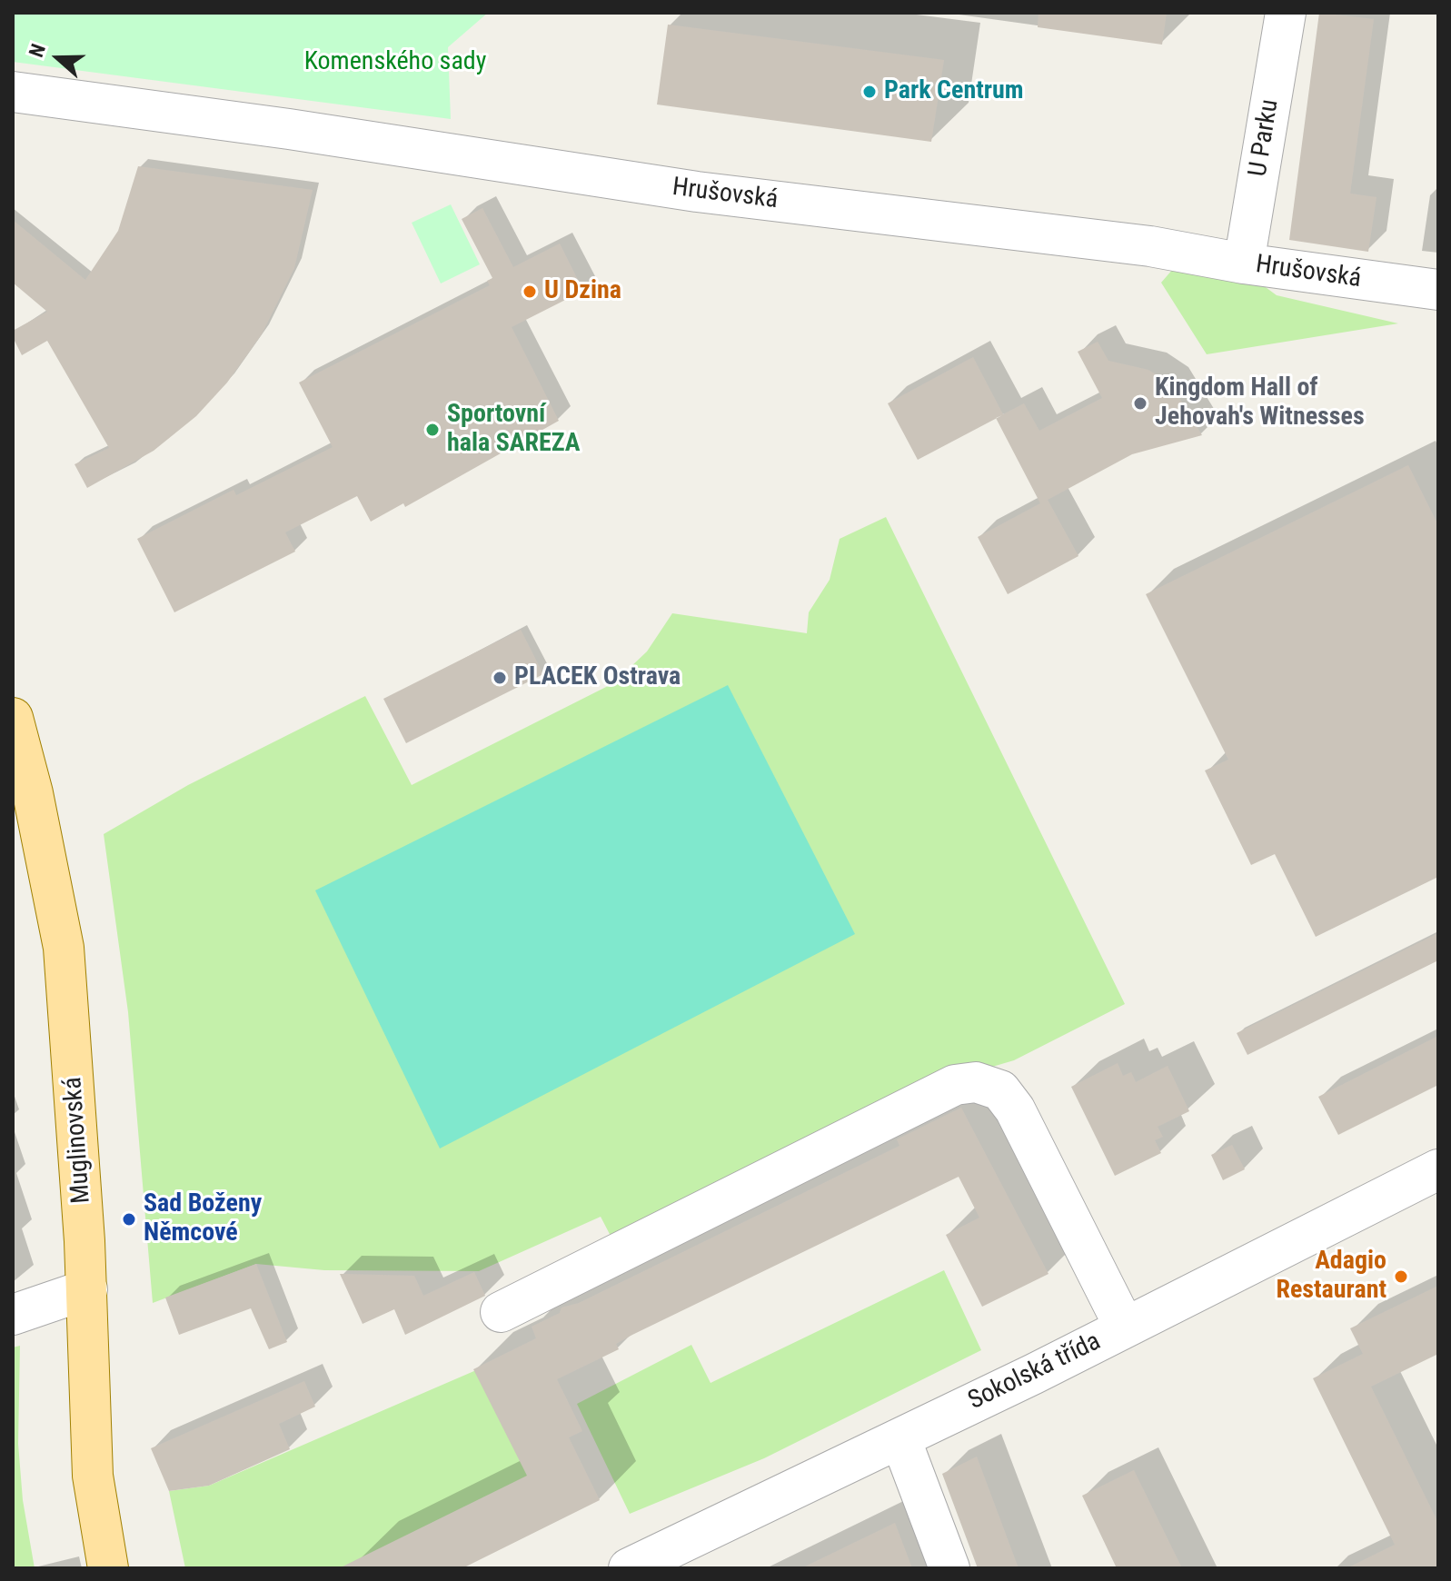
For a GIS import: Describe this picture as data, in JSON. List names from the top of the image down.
{
  "streets": {
    "main road": ["Muglinovská"],
    "street": ["U Parku", "Hrušovská", "Sokolská třída"]
  },
  "crossings": [
    ["U Parku", "Hrušovská"]
  ],
  "parks": ["Komenského sady"],
  "places": [
    "Park Centrum",
    "U Dzina",
    "Kingdom Hall of Jehovah's Witnesses",
    "Sportovní hala SAREZA",
    "PLACEK Ostrava",
    "Sad Boženy Němcové",
    "Adagio Restaurant"
  ],
  "north": "left"
}
